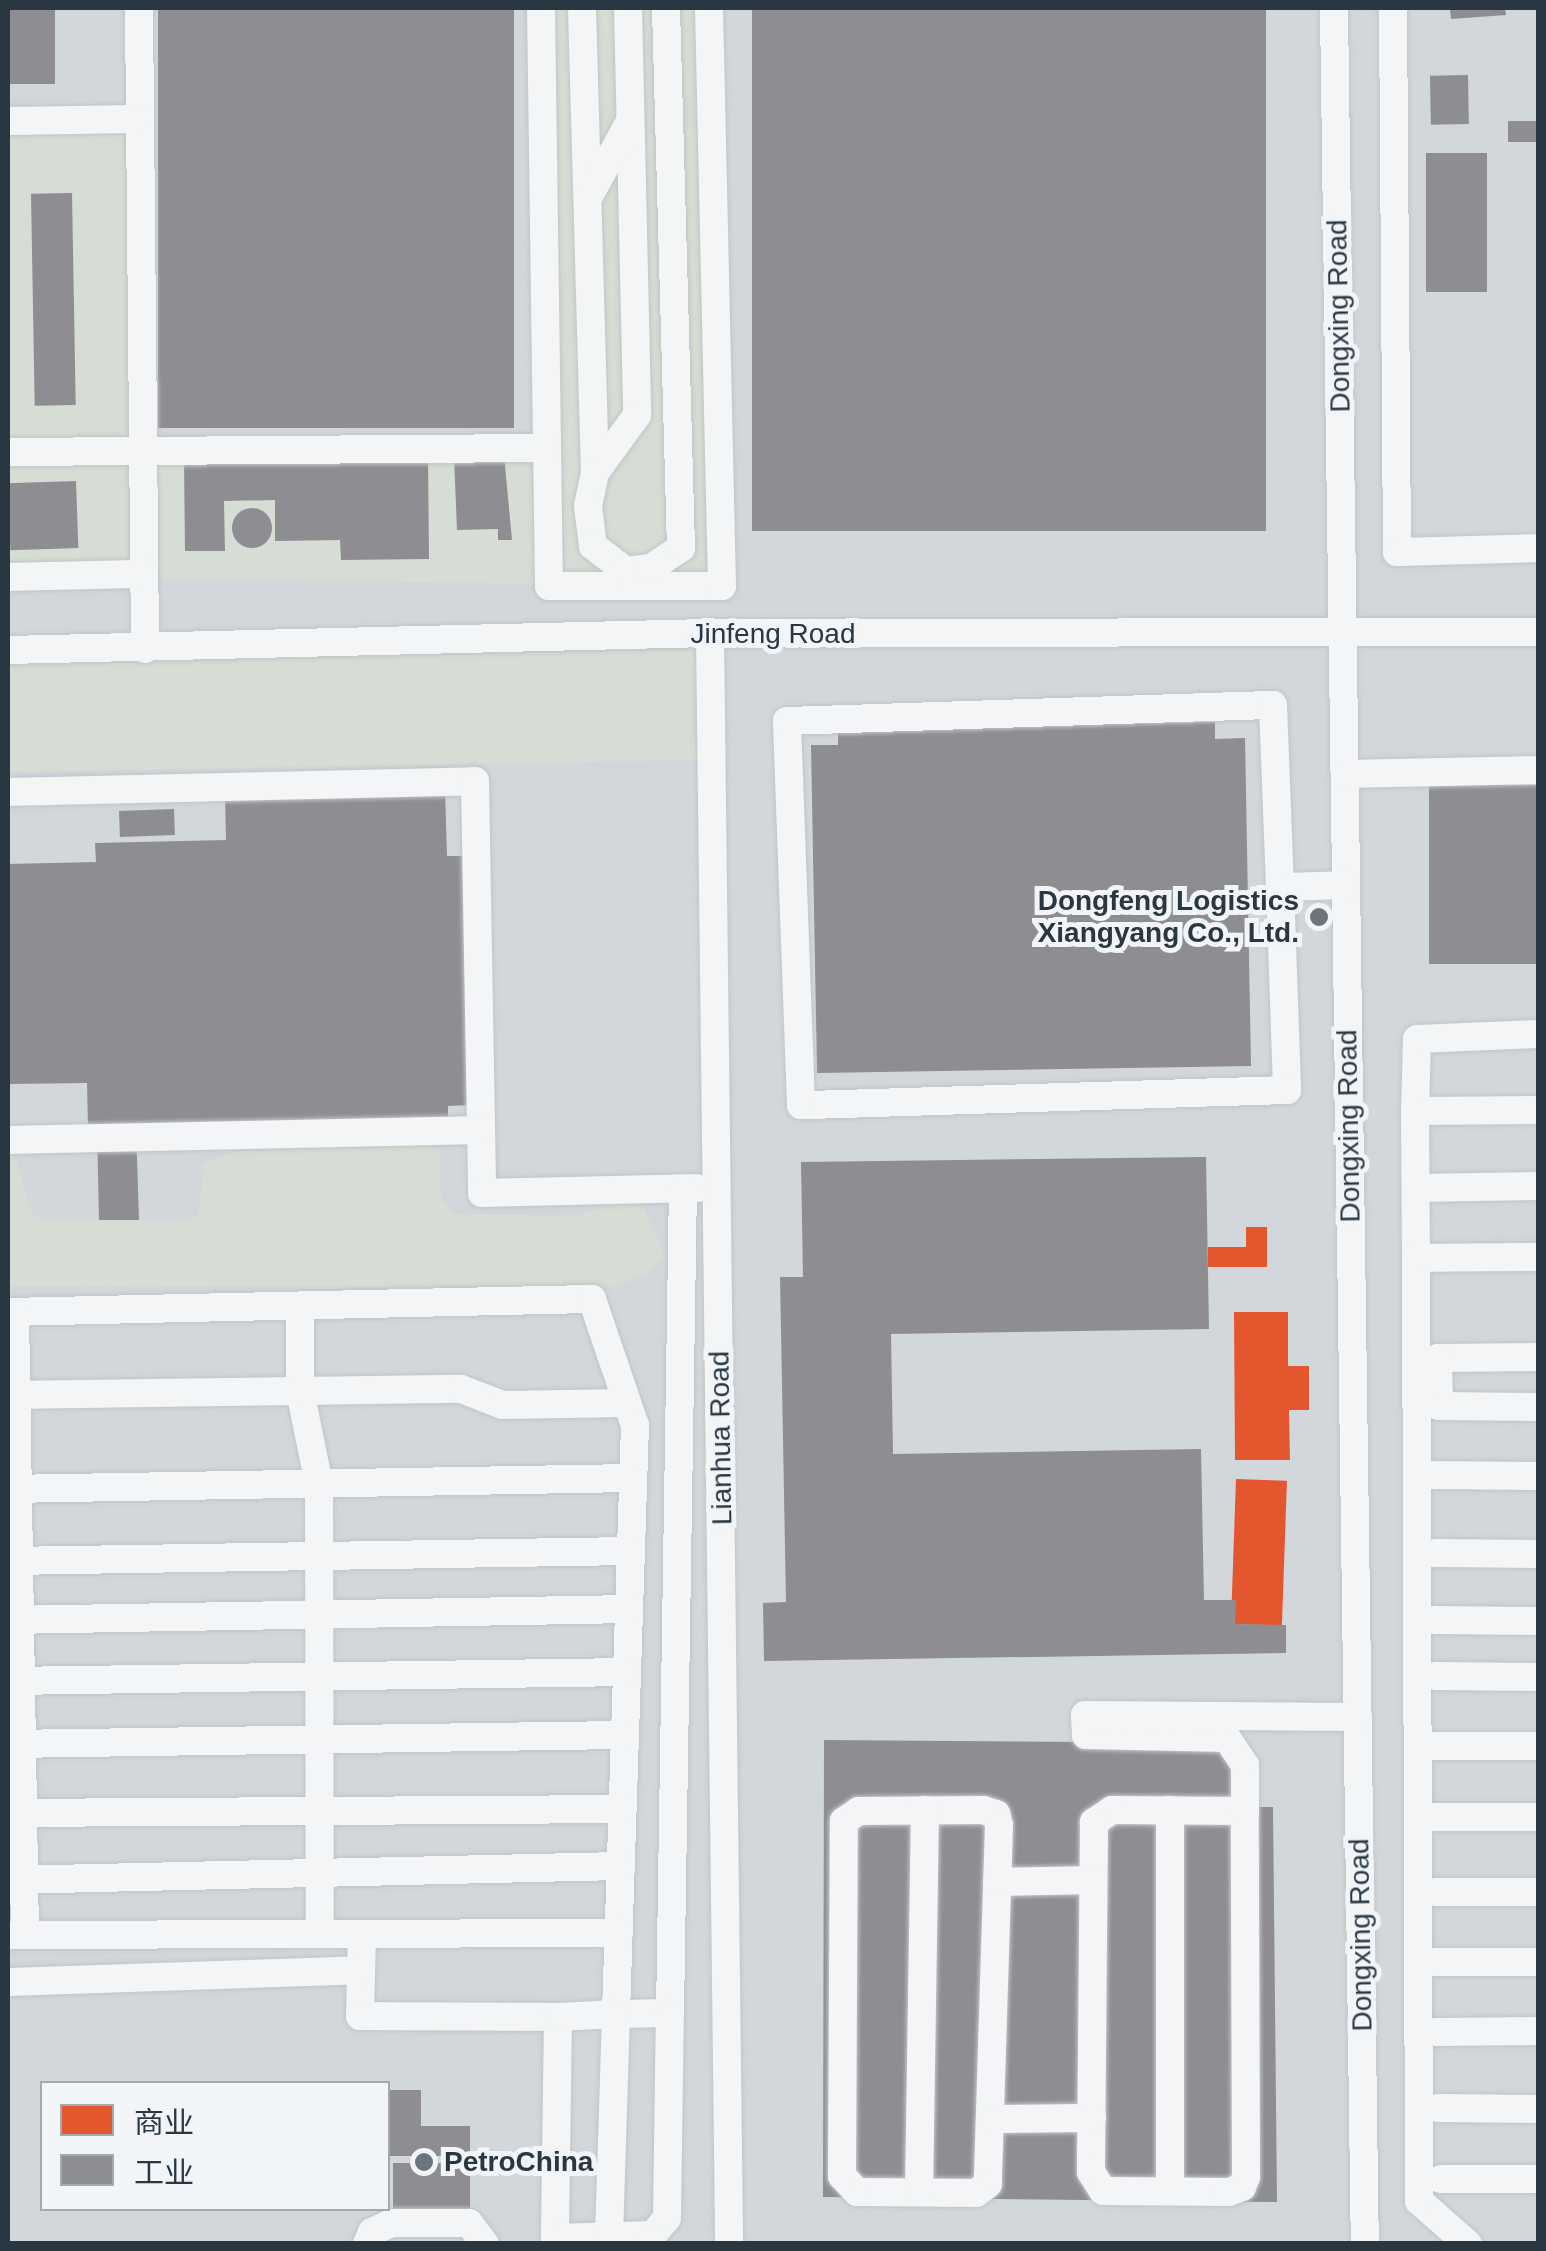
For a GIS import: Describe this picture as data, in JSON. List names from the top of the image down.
{
  "streets": {
    "street": ["Dongxing Road", "Jinfeng Road", "Lianhua Road"]
  },
  "crossings": [
    ["Dongxing Road", "Jinfeng Road"],
    ["Jinfeng Road", "Lianhua Road"]
  ],
  "places": ["Dongfeng Logistics Xiangyang Co., Ltd.", "PetroChina"],
  "legend": ["商业", "工业"]
}
